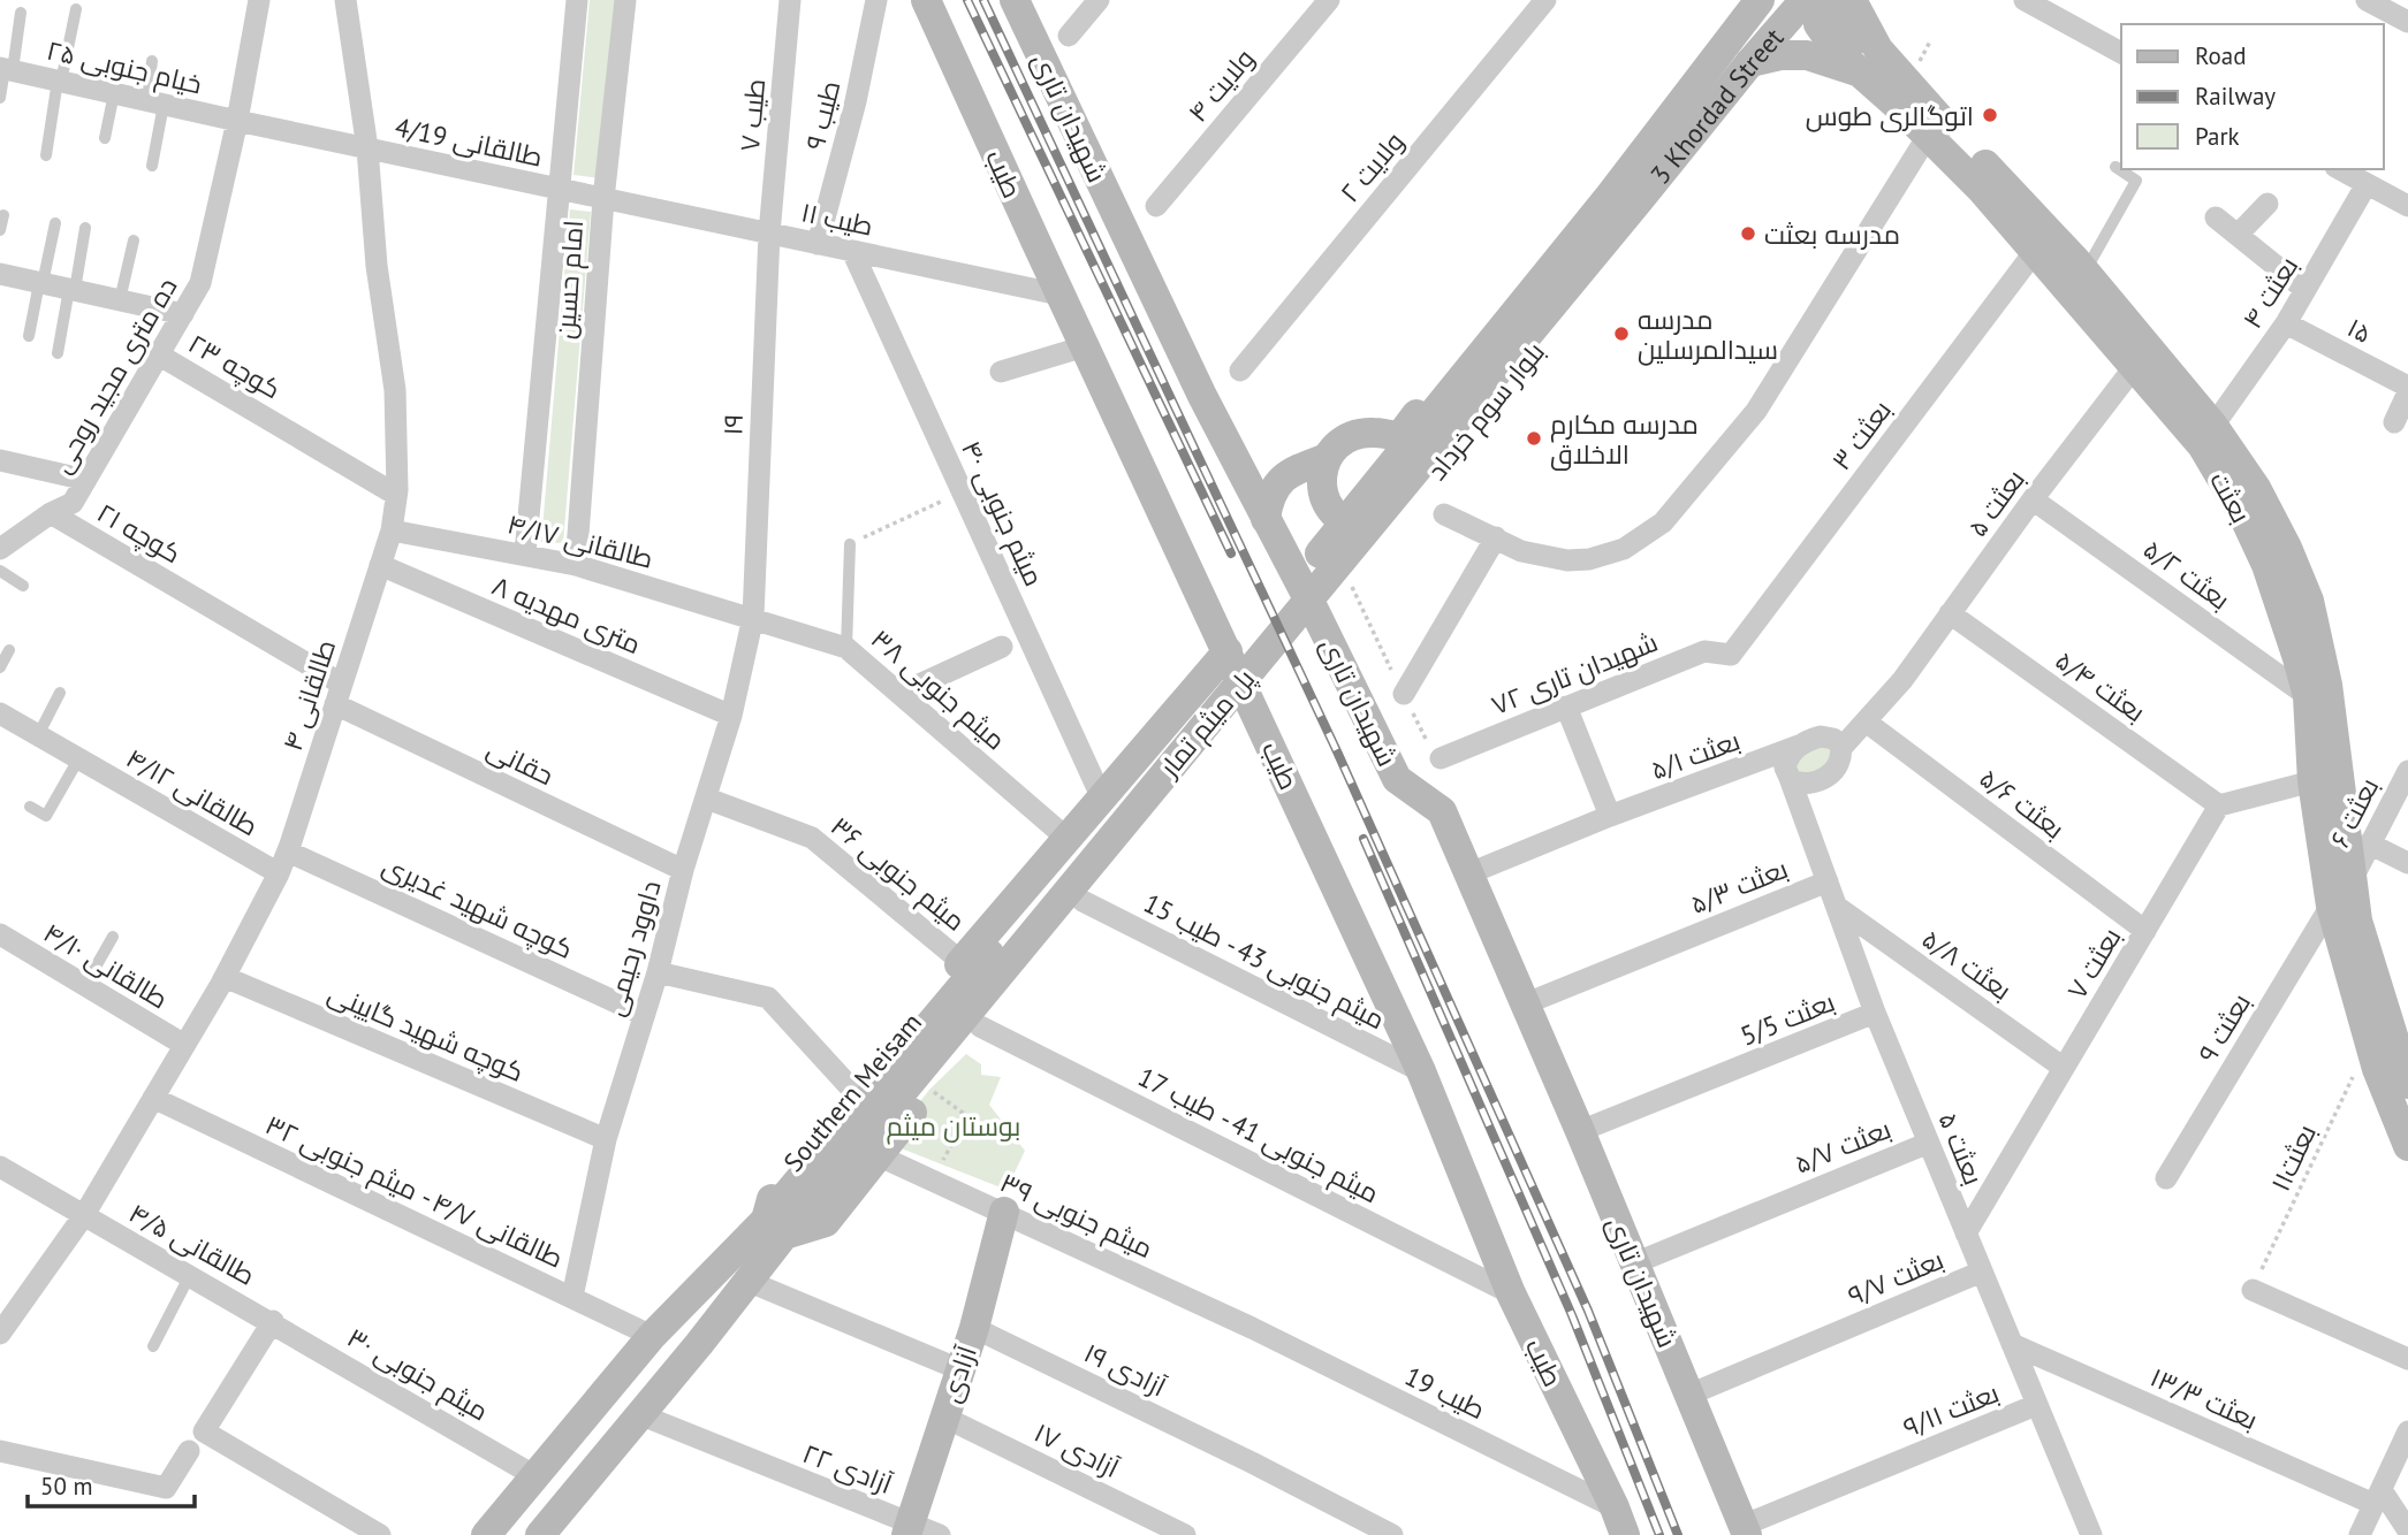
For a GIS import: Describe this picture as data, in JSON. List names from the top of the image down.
{
  "streets": {
    "main road": [
      "3 Khordad Street",
      "شهیدان تاری",
      "طیب",
      "بلوار سوم خرداد",
      "بعثت",
      "پل میثم تمار",
      "Southern Meisam",
      "آزادی"
    ],
    "street": [
      "خیام جنوبی ۲۵",
      "ولایت ۴",
      "طیب ۷",
      "طیب ۹",
      "طالقانی 4/19",
      "ولایت ۲",
      "طیب ۱۱",
      "امام حسین",
      "بعثت ۴",
      "۱۵",
      "کوچه ۲۳",
      "ده متری مجید روحی",
      "۱۹",
      "بعثت ۳",
      "بعثت ۵",
      "میثم جنوبی ۴۰",
      "کوچه ۲۱",
      "طالقانی ۴/۱۷",
      "بعثت ۵/۲",
      "۸ متری مهدیه",
      "شهیدان تاری ۷۲",
      "بعثت ۵/۴",
      "میثم جنوبی ۳۸",
      "طالقانی ۴",
      "بعثت ۵/۱",
      "حقانی",
      "طالقانی ۴/۱۲",
      "بعثت ۵/۶",
      "بعثت ۶",
      "میثم جنوبی ۳۶",
      "بعثت ۵/۳",
      "کوچه شهید غدیری",
      "داوود رحیمی",
      "میثم جنوبی 43 - طیب 15",
      "بعثت ۷",
      "بعثت ۵/۸",
      "طالقانی ۴/۱۰",
      "بعثت 5/5",
      "بعثت ۹",
      "کوچه شهید گایینی",
      "میثم جنوبی 41 - طیب 17",
      "بعثت ۵/۷",
      "طالقانی ۴/۷ - میثم جنوبی ۳۲",
      "میثم جنوبی ۳۹",
      "طالقانی ۴/۵",
      "بعثت ۹/۷",
      "آزادی ۱۹",
      "میثم جنوبی ۳۰",
      "طیب 19",
      "بعثت ۱۳/۳",
      "بعثت ۹/۱۱",
      "آزادی ۱۷",
      "آزادی ۲۲"
    ],
    "path": ["بعثت۱۱"]
  },
  "crossings": [
    ["خیام جنوبی ۲۵", "طالقانی 4/19"],
    ["خیام جنوبی ۲۵", "ده متری مجید روحی"],
    ["خیام جنوبی ۲۵", "طالقانی ۴"],
    ["3 Khordad Street", "بلوار سوم خرداد"],
    ["3 Khordad Street", "بعثت"],
    ["3 Khordad Street", "پل میثم تمار"],
    ["طیب ۷", "طیب ۱۱"],
    ["طیب ۷", "۱۹"],
    ["طیب ۹", "طیب ۱۱"],
    ["شهیدان تاری", "بلوار سوم خرداد"],
    ["شهیدان تاری", "بعثت ۵/۱"],
    ["شهیدان تاری", "بعثت ۵/۳"],
    ["شهیدان تاری", "بعثت 5/5"],
    ["شهیدان تاری", "بعثت ۵/۷"],
    ["شهیدان تاری", "بعثت ۹/۷"],
    ["شهیدان تاری", "بعثت ۹/۱۱"],
    ["طالقانی 4/19", "طیب ۱۱"],
    ["طالقانی 4/19", "امام حسین"],
    ["طالقانی 4/19", "طالقانی ۴"],
    ["طیب", "طیب ۱۱"],
    ["طیب", "میثم جنوبی 43 - طیب 15"],
    ["طیب", "Southern Meisam"],
    ["طیب", "میثم جنوبی 41 - طیب 17"],
    ["طیب", "طیب 19"],
    ["طیب ۱۱", "امام حسین"],
    ["طیب ۱۱", "۱۹"],
    ["طیب ۱۱", "میثم جنوبی ۴۰"],
    ["امام حسین", "طالقانی ۴/۱۷"],
    ["بعثت ۴", "۱۵"],
    ["بعثت ۴", "بعثت"],
    ["کوچه ۲۳", "ده متری مجید روحی"],
    ["کوچه ۲۳", "طالقانی ۴"],
    ["ده متری مجید روحی", "کوچه ۲۱"],
    ["بلوار سوم خرداد", "پل میثم تمار"],
    ["۱۹", "طالقانی ۴/۱۷"],
    ["۱۹", "میثم جنوبی ۳۸"],
    ["۱۹", "داوود رحیمی"],
    ["بعثت ۳", "بعثت"],
    ["بعثت ۳", "شهیدان تاری ۷۲"],
    ["بعثت", "بعثت ۵"],
    ["بعثت", "بعثت ۵/۲"],
    ["بعثت", "بعثت ۶"],
    ["بعثت", "بعثت ۹"],
    ["بعثت", "بعثت۱۱"],
    ["بعثت ۵", "بعثت ۵/۲"],
    ["بعثت ۵", "بعثت ۵/۴"],
    ["بعثت ۵", "بعثت ۵/۱"],
    ["بعثت ۵", "بعثت ۵/۶"],
    ["بعثت ۵", "بعثت ۵/۳"],
    ["بعثت ۵", "بعثت ۷"],
    ["بعثت ۵", "بعثت ۵/۸"],
    ["بعثت ۵", "بعثت 5/5"],
    ["بعثت ۵", "بعثت ۵/۷"],
    ["بعثت ۵", "بعثت ۹/۷"],
    ["بعثت ۵", "بعثت ۱۳/۳"],
    ["بعثت ۵", "بعثت ۹/۱۱"],
    ["میثم جنوبی ۴۰", "Southern Meisam"],
    ["کوچه ۲۱", "طالقانی ۴"],
    ["کوچه ۲۱", "حقانی"],
    ["طالقانی ۴/۱۷", "میثم جنوبی ۳۸"],
    ["طالقانی ۴/۱۷", "طالقانی ۴"],
    ["طالقانی ۴/۱۷", "داوود رحیمی"],
    ["۸ متری مهدیه", "طالقانی ۴"],
    ["۸ متری مهدیه", "داوود رحیمی"],
    ["بعثت ۵/۴", "بعثت ۷"],
    ["میثم جنوبی ۳۸", "داوود رحیمی"],
    ["میثم جنوبی ۳۸", "Southern Meisam"],
    ["طالقانی ۴", "حقانی"],
    ["طالقانی ۴", "طالقانی ۴/۱۲"],
    ["طالقانی ۴", "کوچه شهید غدیری"],
    ["طالقانی ۴", "طالقانی ۴/۱۰"],
    ["طالقانی ۴", "کوچه شهید گایینی"],
    ["طالقانی ۴", "طالقانی ۴/۷ - میثم جنوبی ۳۲"],
    ["طالقانی ۴", "طالقانی ۴/۵"],
    ["پل میثم تمار", "Southern Meisam"],
    ["حقانی", "داوود رحیمی"],
    ["بعثت ۵/۶", "بعثت ۷"],
    ["میثم جنوبی ۳۶", "داوود رحیمی"],
    ["میثم جنوبی ۳۶", "Southern Meisam"],
    ["کوچه شهید غدیری", "داوود رحیمی"],
    ["داوود رحیمی", "کوچه شهید گایینی"],
    ["داوود رحیمی", "طالقانی ۴/۷ - میثم جنوبی ۳۲"],
    ["میثم جنوبی 43 - طیب 15", "Southern Meisam"],
    ["بعثت ۷", "بعثت ۵/۸"],
    ["Southern Meisam", "میثم جنوبی 41 - طیب 17"],
    ["Southern Meisam", "طالقانی ۴/۷ - میثم جنوبی ۳۲"],
    ["Southern Meisam", "میثم جنوبی ۳۹"],
    ["Southern Meisam", "میثم جنوبی ۳۰"],
    ["Southern Meisam", "آزادی ۲۲"],
    ["میثم جنوبی ۳۹", "آزادی"],
    ["میثم جنوبی ۳۹", "طیب 19"],
    ["طالقانی ۴/۵", "میثم جنوبی ۳۰"],
    ["آزادی ۱۹", "آزادی"],
    ["آزادی", "آزادی ۱۷"],
    ["آزادی", "آزادی ۲۲"]
  ],
  "parks": ["بوستان میثم"],
  "places": [
    "اتوگالری طوس",
    "مدرسه بعثت",
    "مدرسه سیدالمرسلین",
    "مدرسه مکارم الاخلاق"
  ],
  "legend": ["Road", "Railway", "Park"],
  "scale_bar": "50 m"
}
